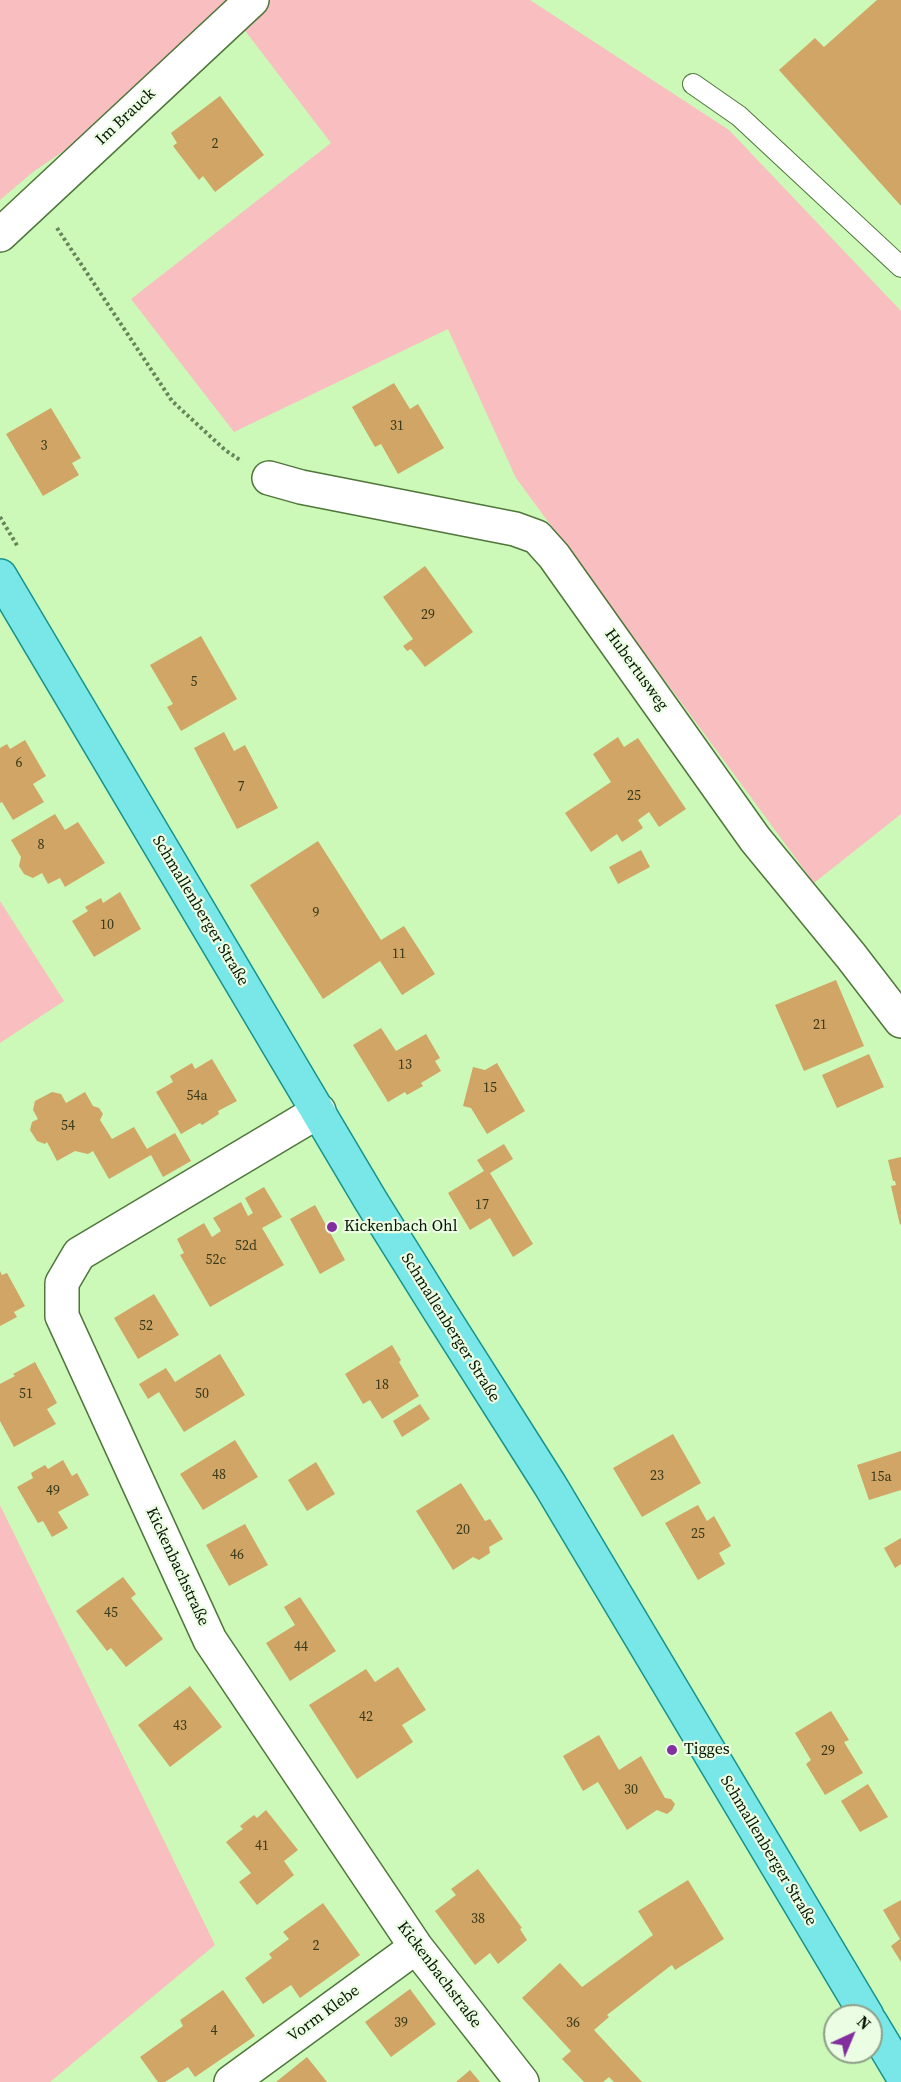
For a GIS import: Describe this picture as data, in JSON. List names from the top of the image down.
{
  "streets": {
    "main road": ["Schmallenberger Straße"],
    "street": [
      "Im Brauck",
      "Hubertusweg",
      "Kickenbachstraße",
      "Vorm Klebe"
    ]
  },
  "crossings": [
    ["Schmallenberger Straße", "Kickenbachstraße"],
    ["Kickenbachstraße", "Vorm Klebe"]
  ],
  "places": ["Kickenbach Ohl", "Tigges"],
  "house_numbers": [
    "2",
    "31",
    "3",
    "29",
    "5",
    "6",
    "7",
    "25",
    "8",
    "9",
    "10",
    "11",
    "21",
    "13",
    "15",
    "54a",
    "54",
    "17",
    "52d",
    "52c",
    "52",
    "18",
    "51",
    "50",
    "48",
    "23",
    "15a",
    "49",
    "20",
    "25",
    "46",
    "45",
    "44",
    "42",
    "43",
    "29",
    "30",
    "41",
    "38",
    "2",
    "39",
    "36",
    "4"
  ],
  "north": "top right"
}
